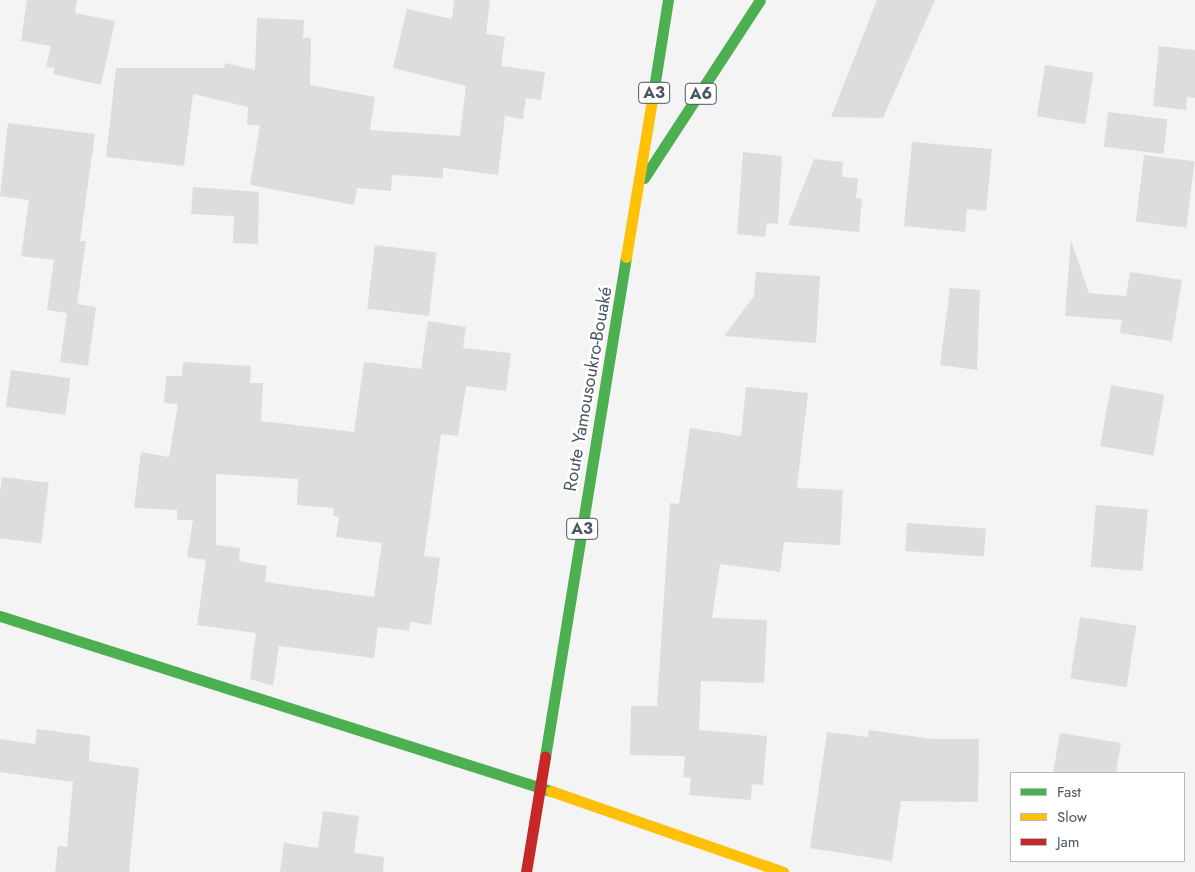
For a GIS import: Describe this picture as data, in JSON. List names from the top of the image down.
{
  "streets": {
    "main road": ["A3", "A6", "Route Yamousoukro-Bouaké"]
  },
  "crossings": [
    ["A6", "Route Yamousoukro-Bouaké"]
  ],
  "legend": ["Fast", "Slow", "Jam"]
}
